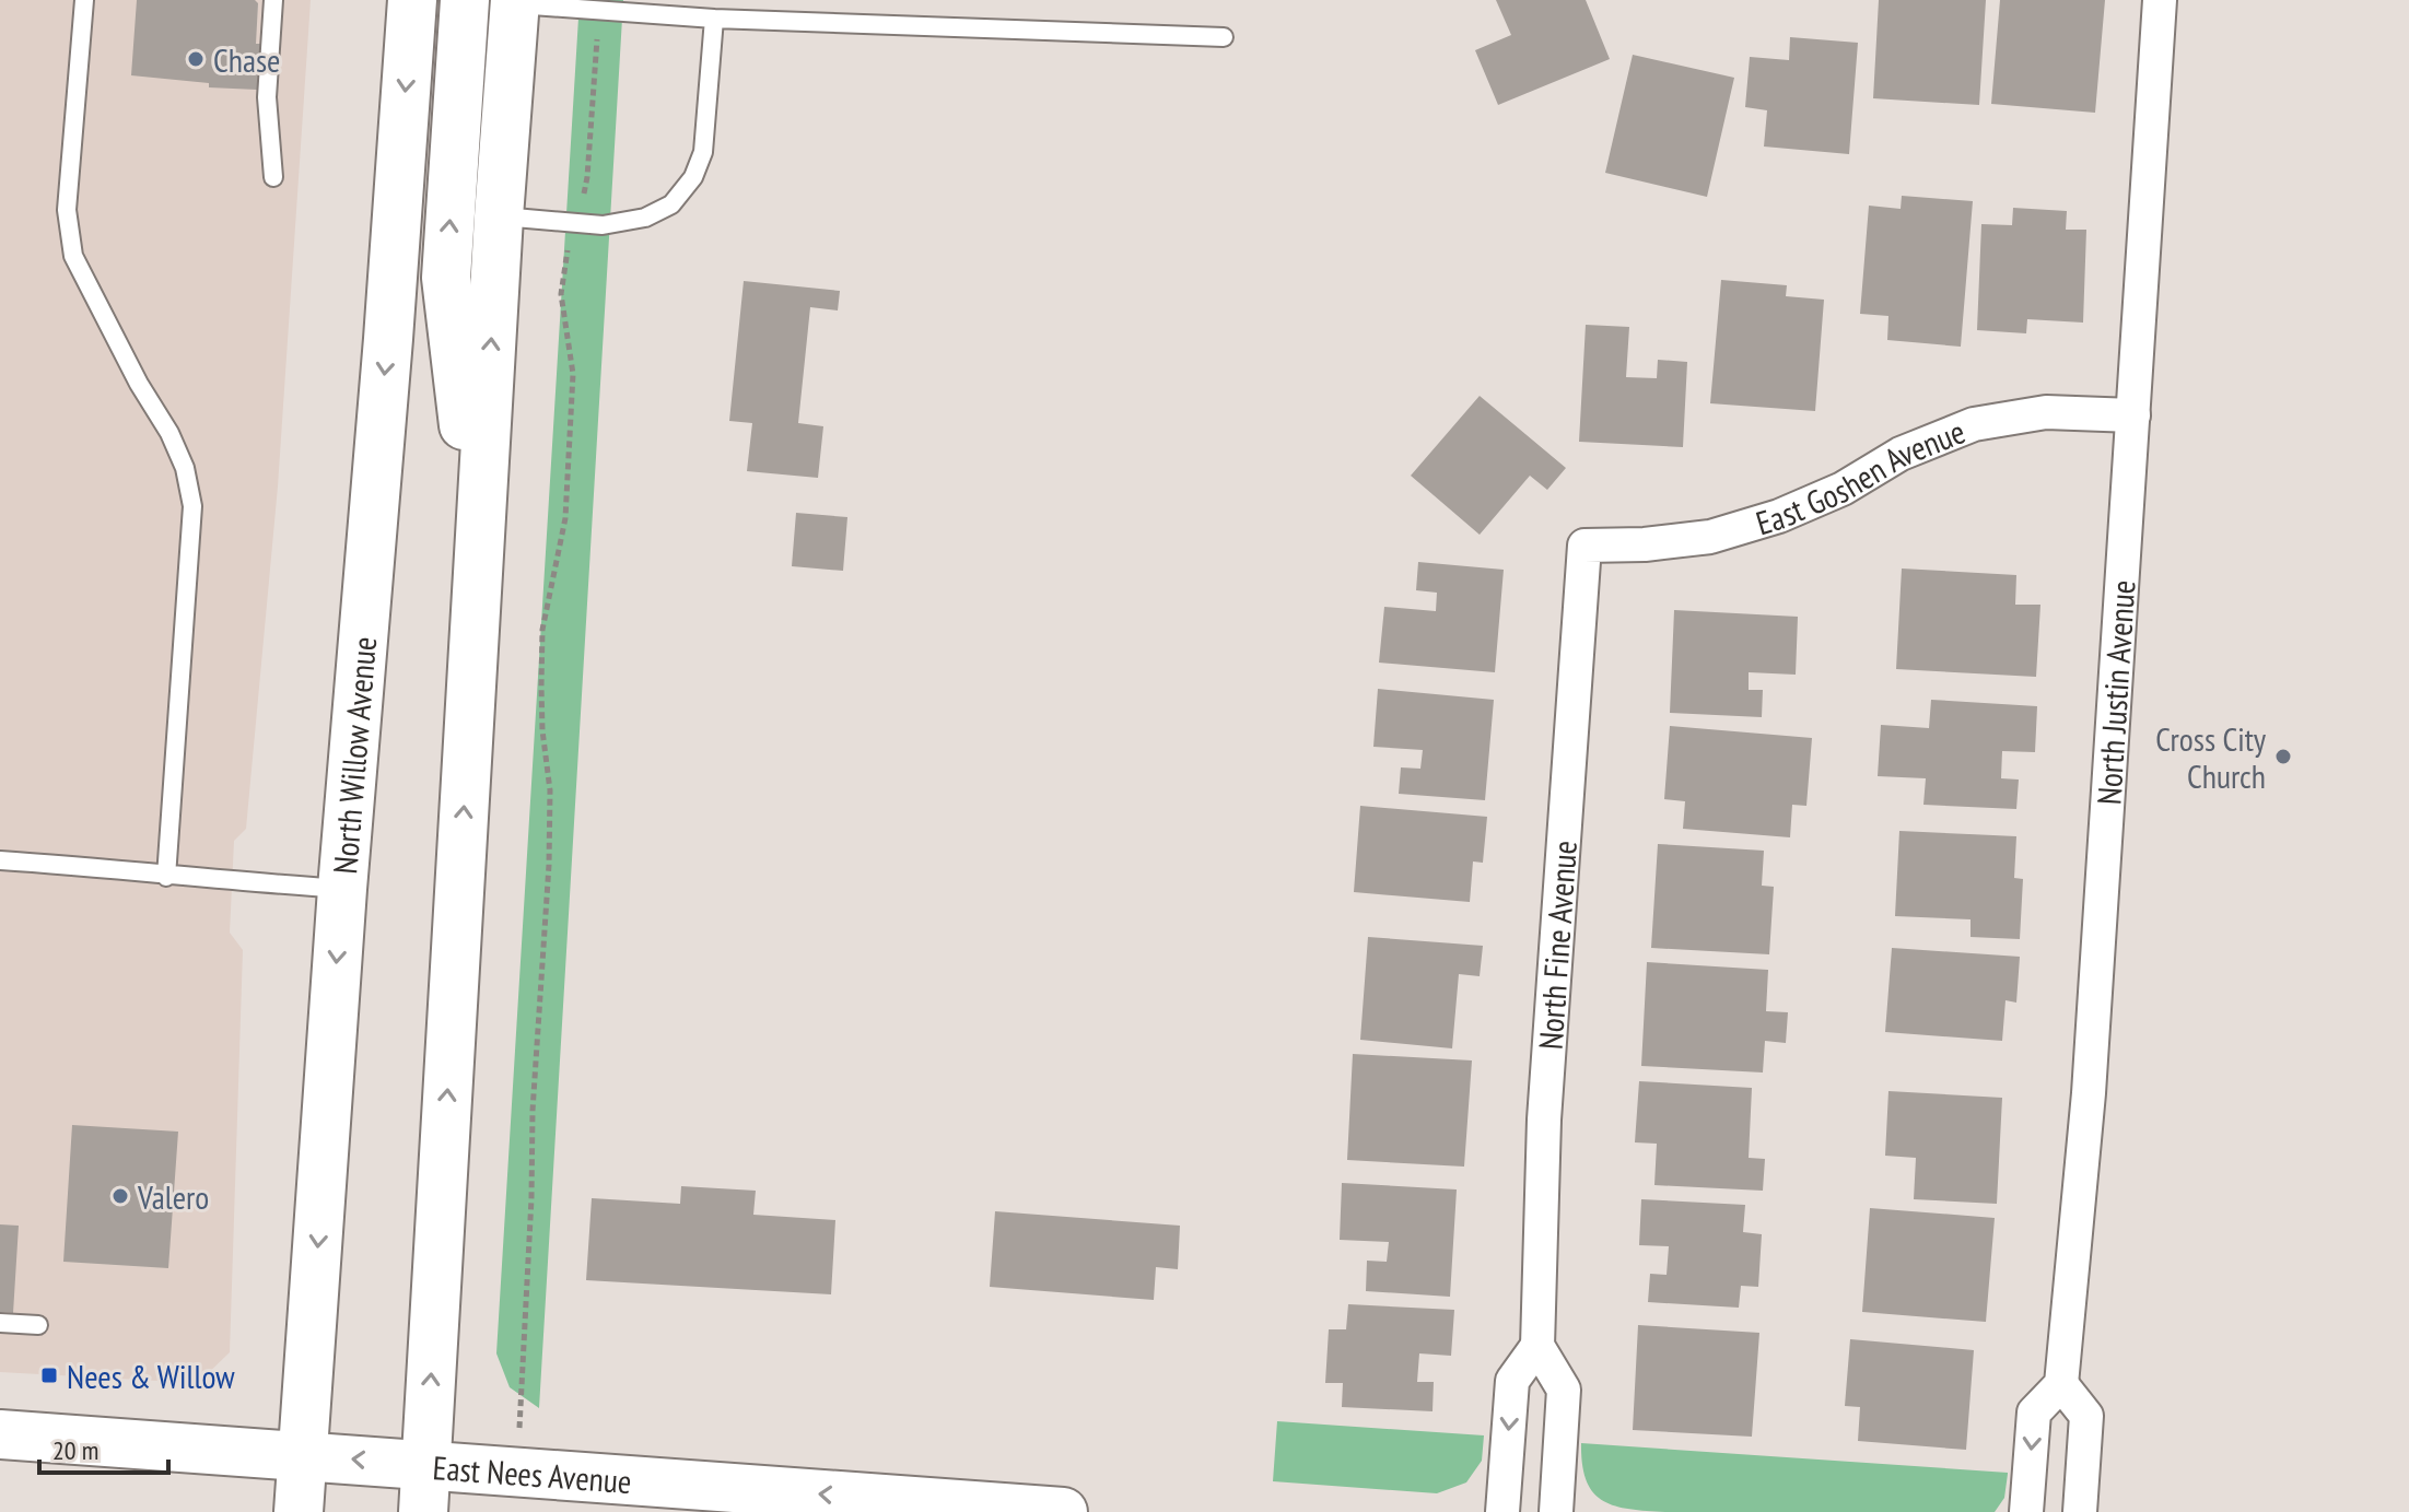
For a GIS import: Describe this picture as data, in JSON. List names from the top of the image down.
{
  "streets": {
    "main road": ["North Willow Avenue", "East Nees Avenue"],
    "street": ["East Goshen Avenue", "North Justin Avenue", "North Fine Avenue"]
  },
  "crossings": [
    ["East Goshen Avenue", "North Justin Avenue"],
    ["East Goshen Avenue", "North Fine Avenue"],
    ["North Willow Avenue", "East Nees Avenue"]
  ],
  "one_way": ["East Nees Avenue"],
  "places": {
    "other": ["Chase", "Cross City Church", "Valero"],
    "transit": ["Nees & Willow"]
  },
  "scale_bar": "20 m"
}
